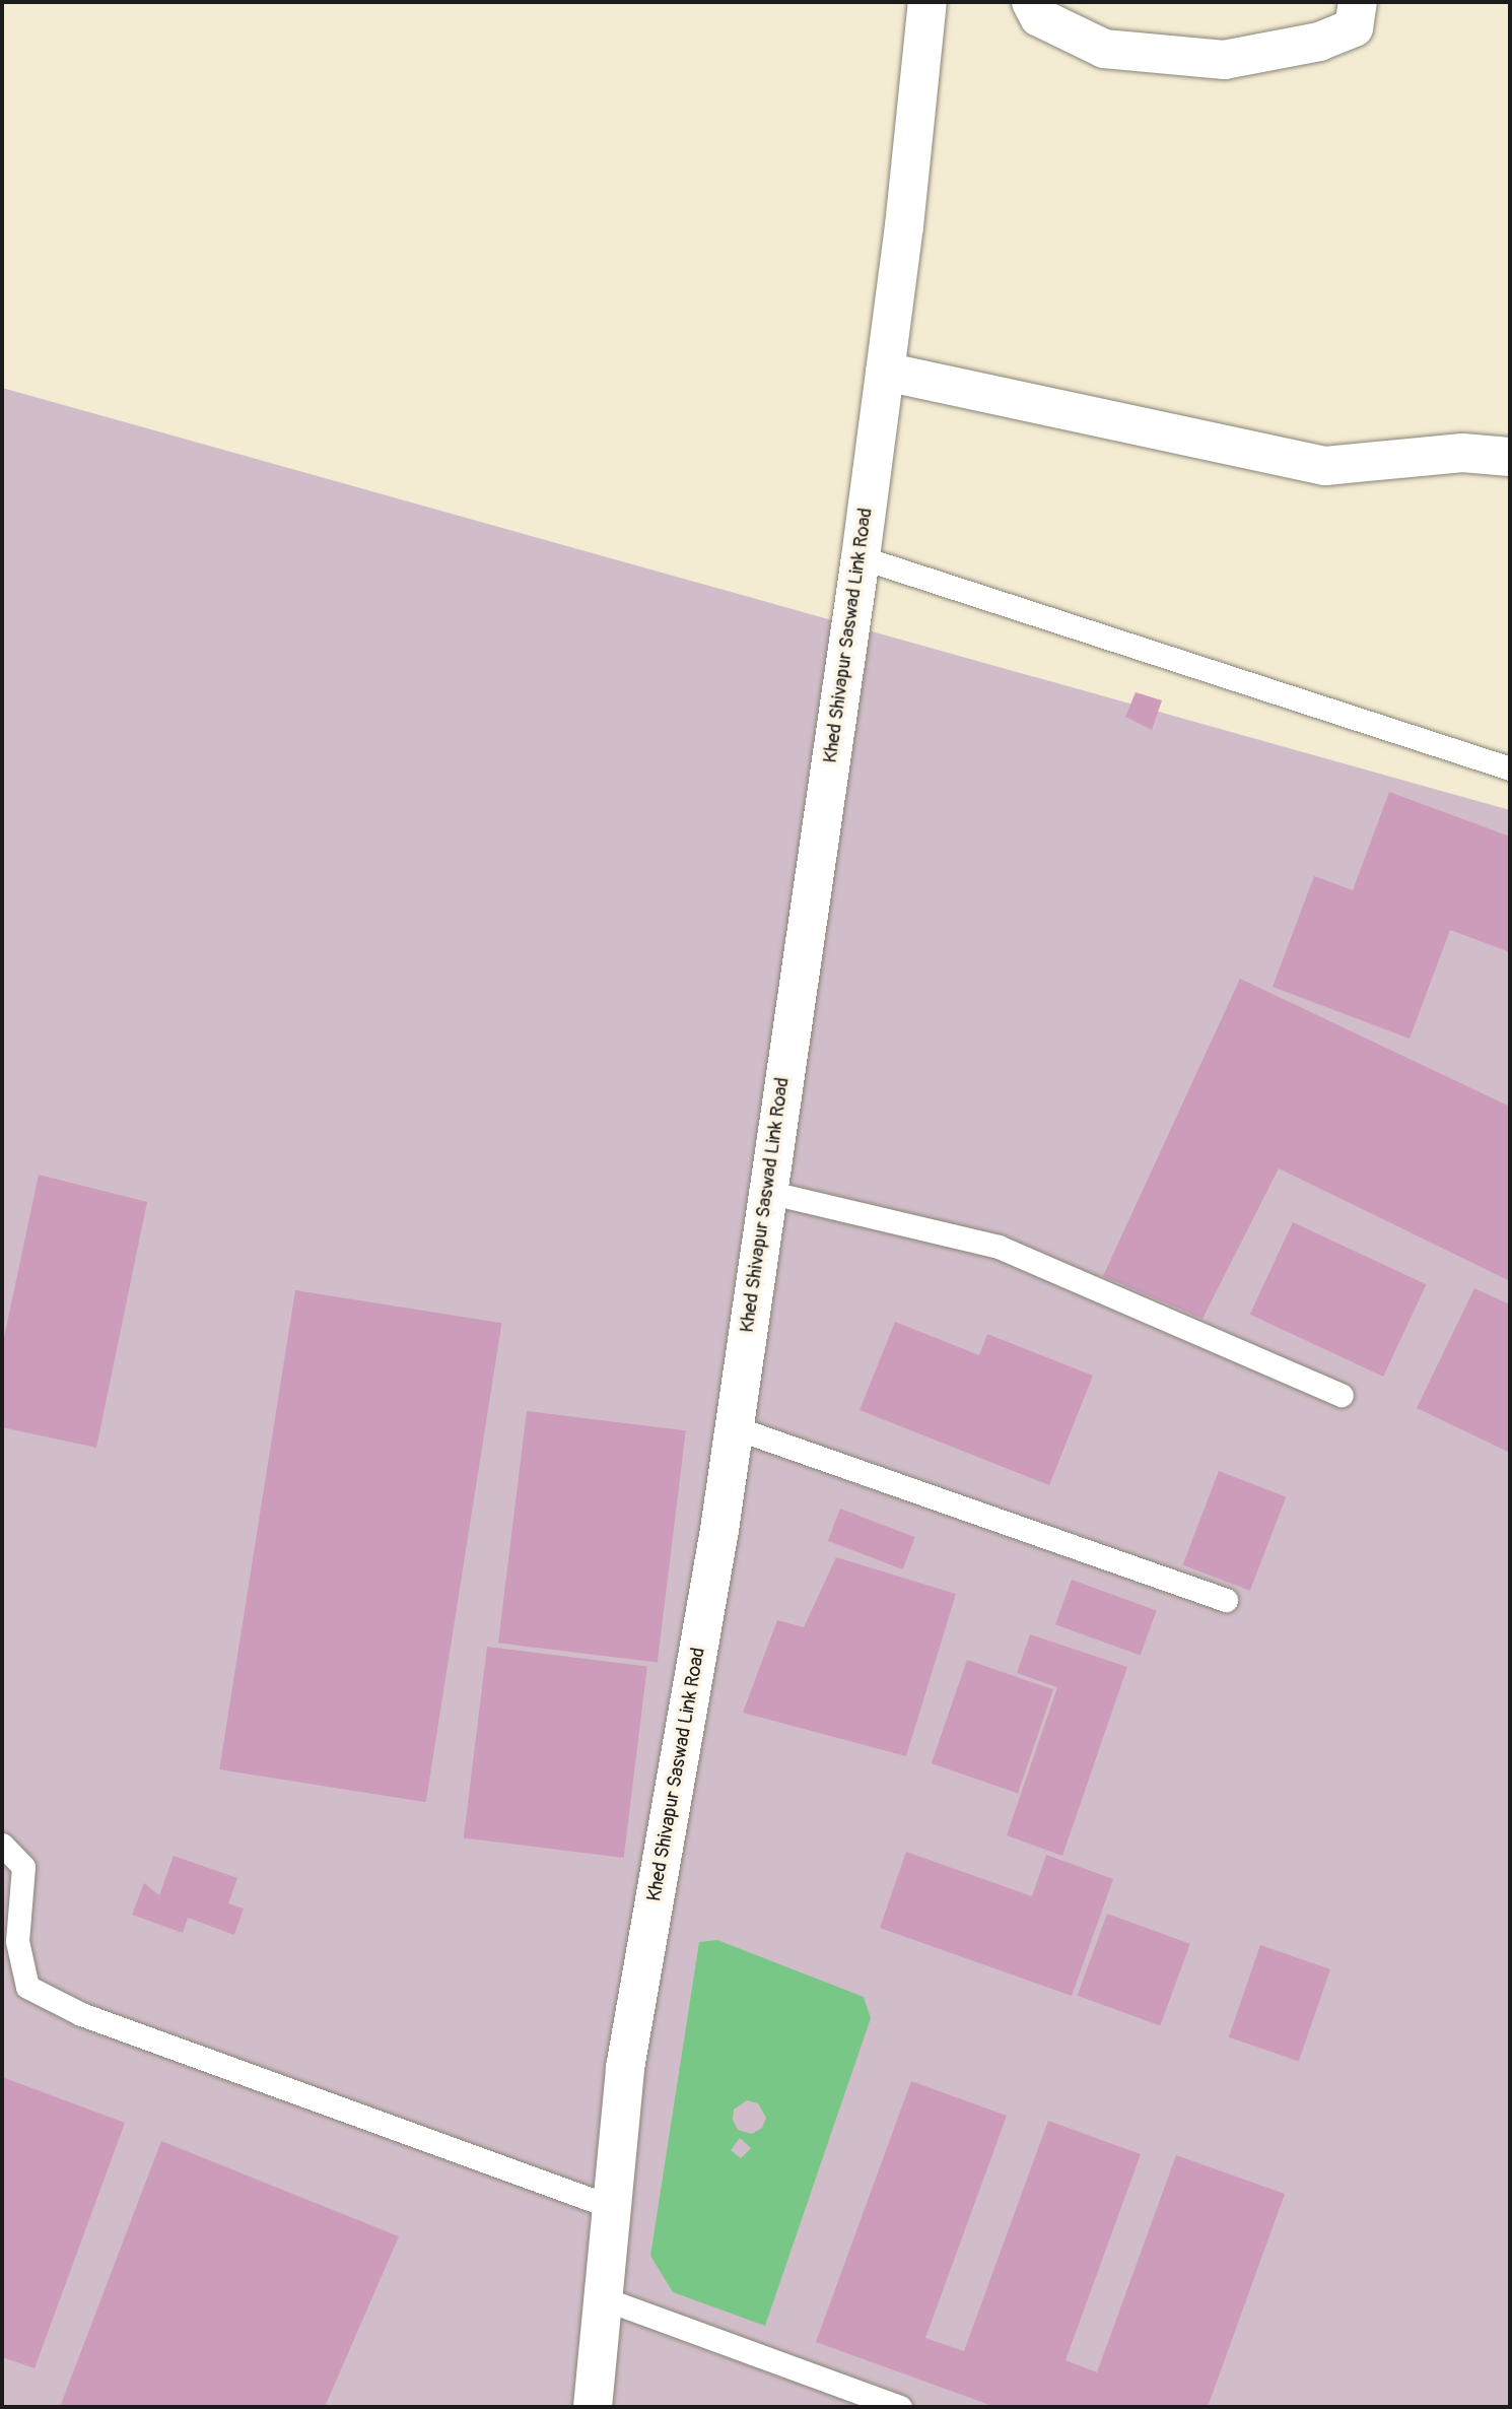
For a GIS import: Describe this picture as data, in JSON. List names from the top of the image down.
{
  "streets": {
    "main road": ["Khed Shivapur Saswad Link Road"]
  }
}
